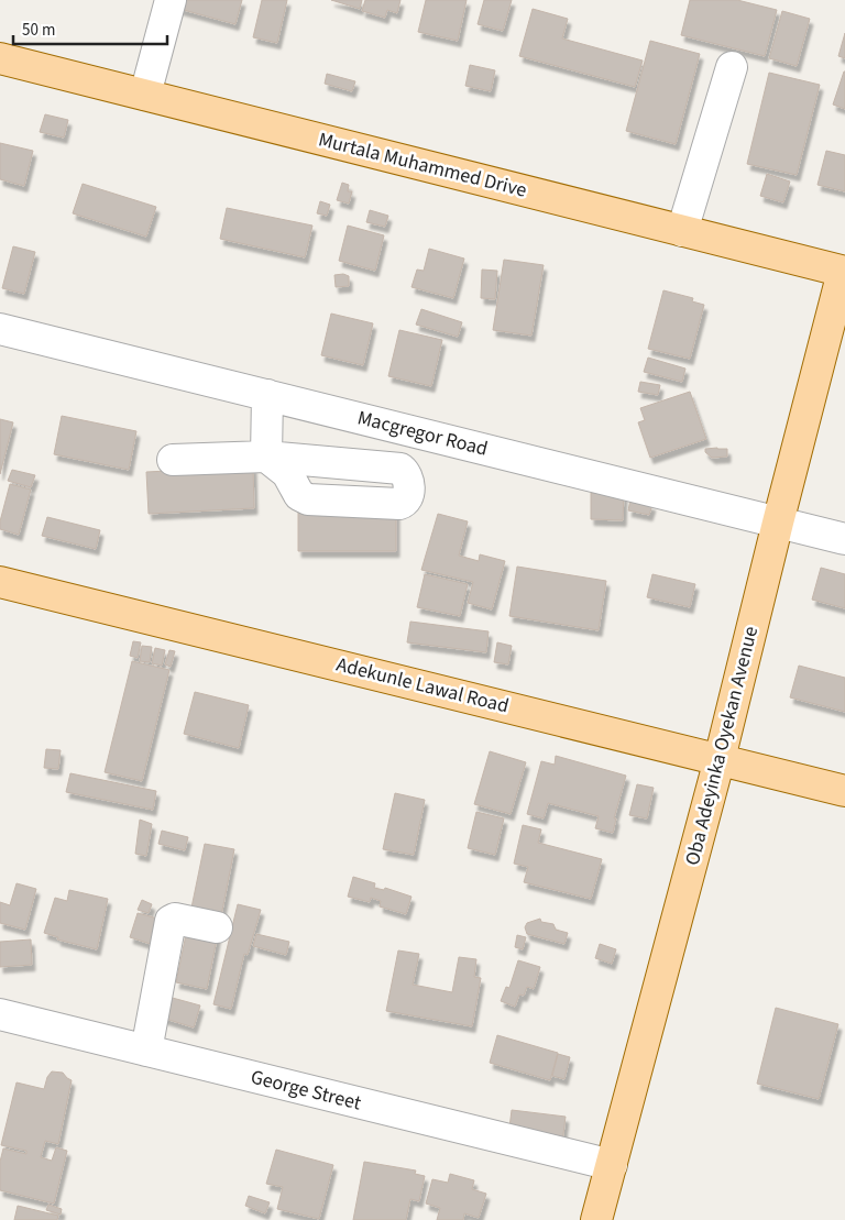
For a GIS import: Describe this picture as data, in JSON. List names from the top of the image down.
{
  "streets": {
    "main road": ["Murtala Muhammed Drive", "Adekunle Lawal Road", "Oba Adeyinka Oyekan Avenue"],
    "street": ["Macgregor Road", "George Street"]
  },
  "crossings": [
    ["Murtala Muhammed Drive", "Oba Adeyinka Oyekan Avenue"],
    ["Macgregor Road", "Oba Adeyinka Oyekan Avenue"],
    ["Adekunle Lawal Road", "Oba Adeyinka Oyekan Avenue"],
    ["Oba Adeyinka Oyekan Avenue", "George Street"]
  ],
  "scale_bar": "50 m"
}
